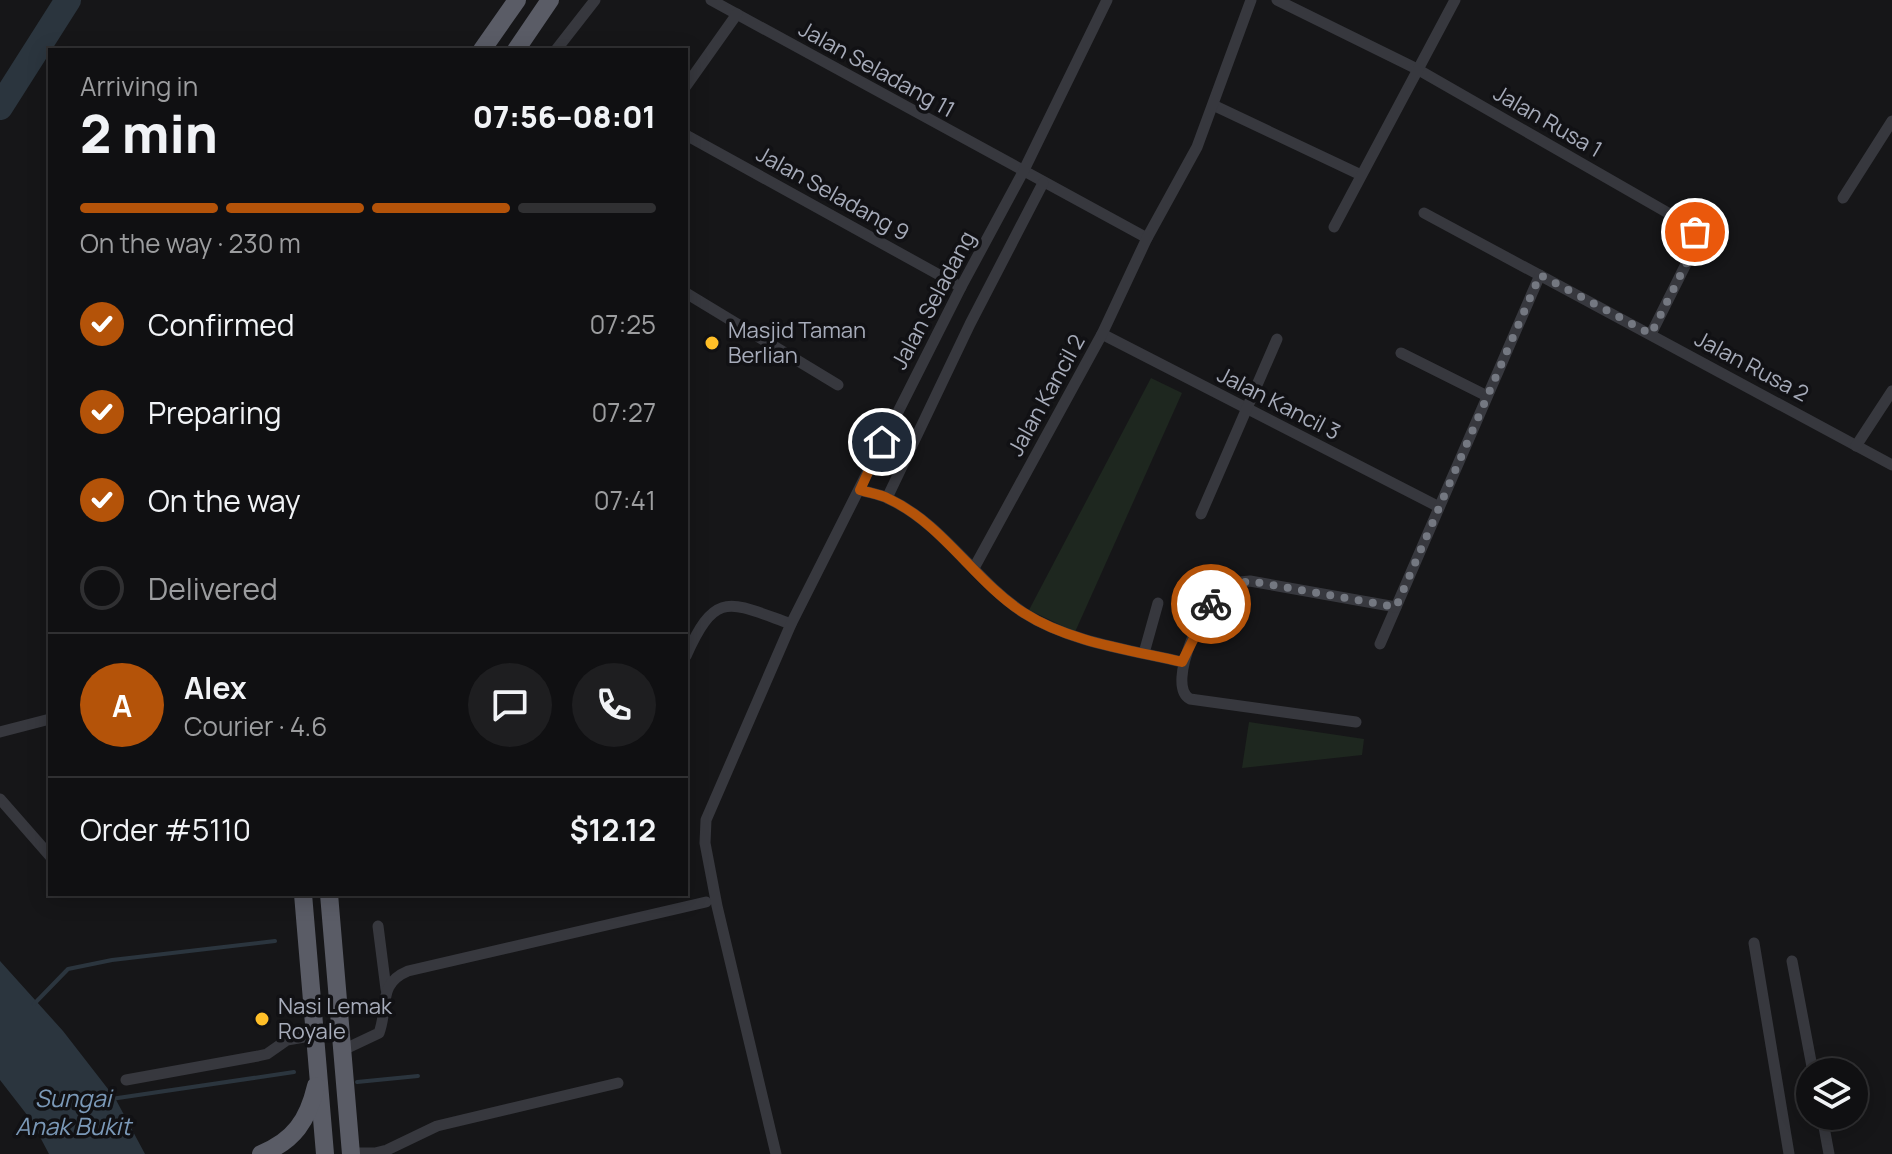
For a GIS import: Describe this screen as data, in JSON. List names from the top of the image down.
{
  "streets": {
    "street": [
      "Jalan Seladang 11",
      "Jalan Rusa 1",
      "Jalan Seladang 9",
      "Jalan Seladang",
      "Jalan Rusa 2",
      "Jalan Kancil 2",
      "Jalan Kancil 3"
    ]
  },
  "crossings": [
    ["Jalan Seladang 11", "Jalan Seladang"],
    ["Jalan Rusa 1", "Jalan Rusa 2"],
    ["Jalan Seladang 9", "Jalan Seladang"],
    ["Jalan Kancil 2", "Jalan Kancil 3"]
  ],
  "water": ["Sungai Anak Bukit"],
  "places": ["Masjid Taman Berlian", "Nasi Lemak Royale"],
  "page": {
    "heading": ["2 min", "Arriving in", "07:56–08:01"],
    "panel": [
      "Alex",
      "Courier · 4.6",
      "Order #5110",
      "$12.12"
    ],
    "bar": "On the way · 230 m",
    "list": [
      ["Confirmed", "07:25"],
      ["Preparing", "07:27"],
      ["On the way", "07:41"],
      "Delivered"
    ],
    "round": "A"
  }
}
